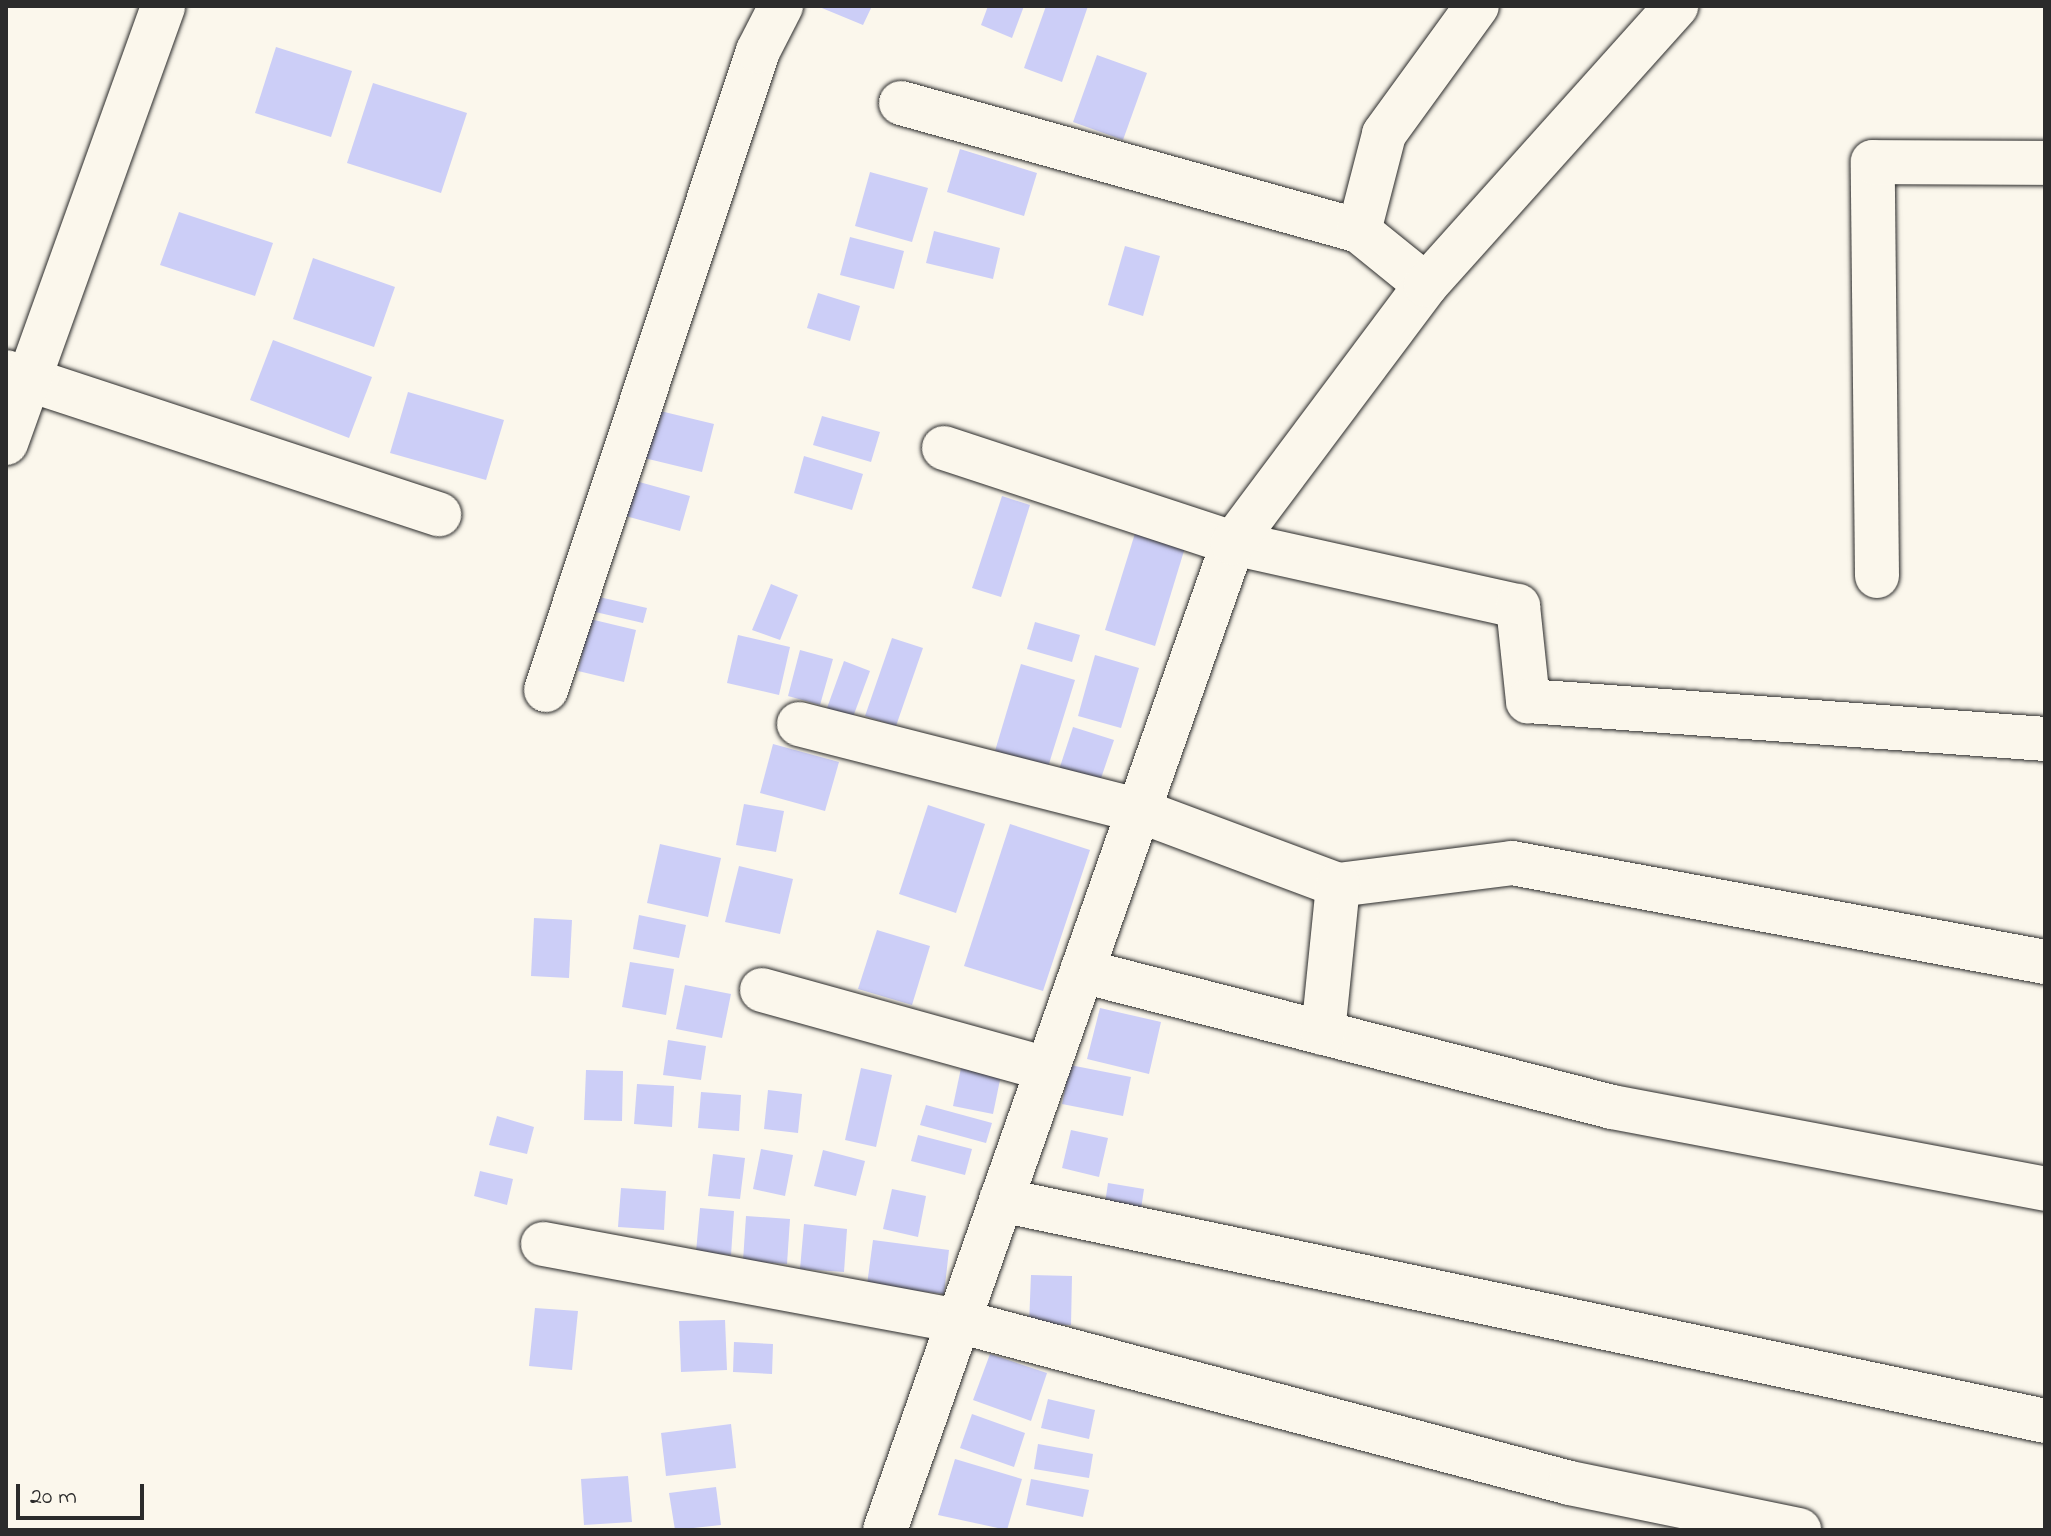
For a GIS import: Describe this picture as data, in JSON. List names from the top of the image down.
{
  "scale_bar": "20 m"
}
